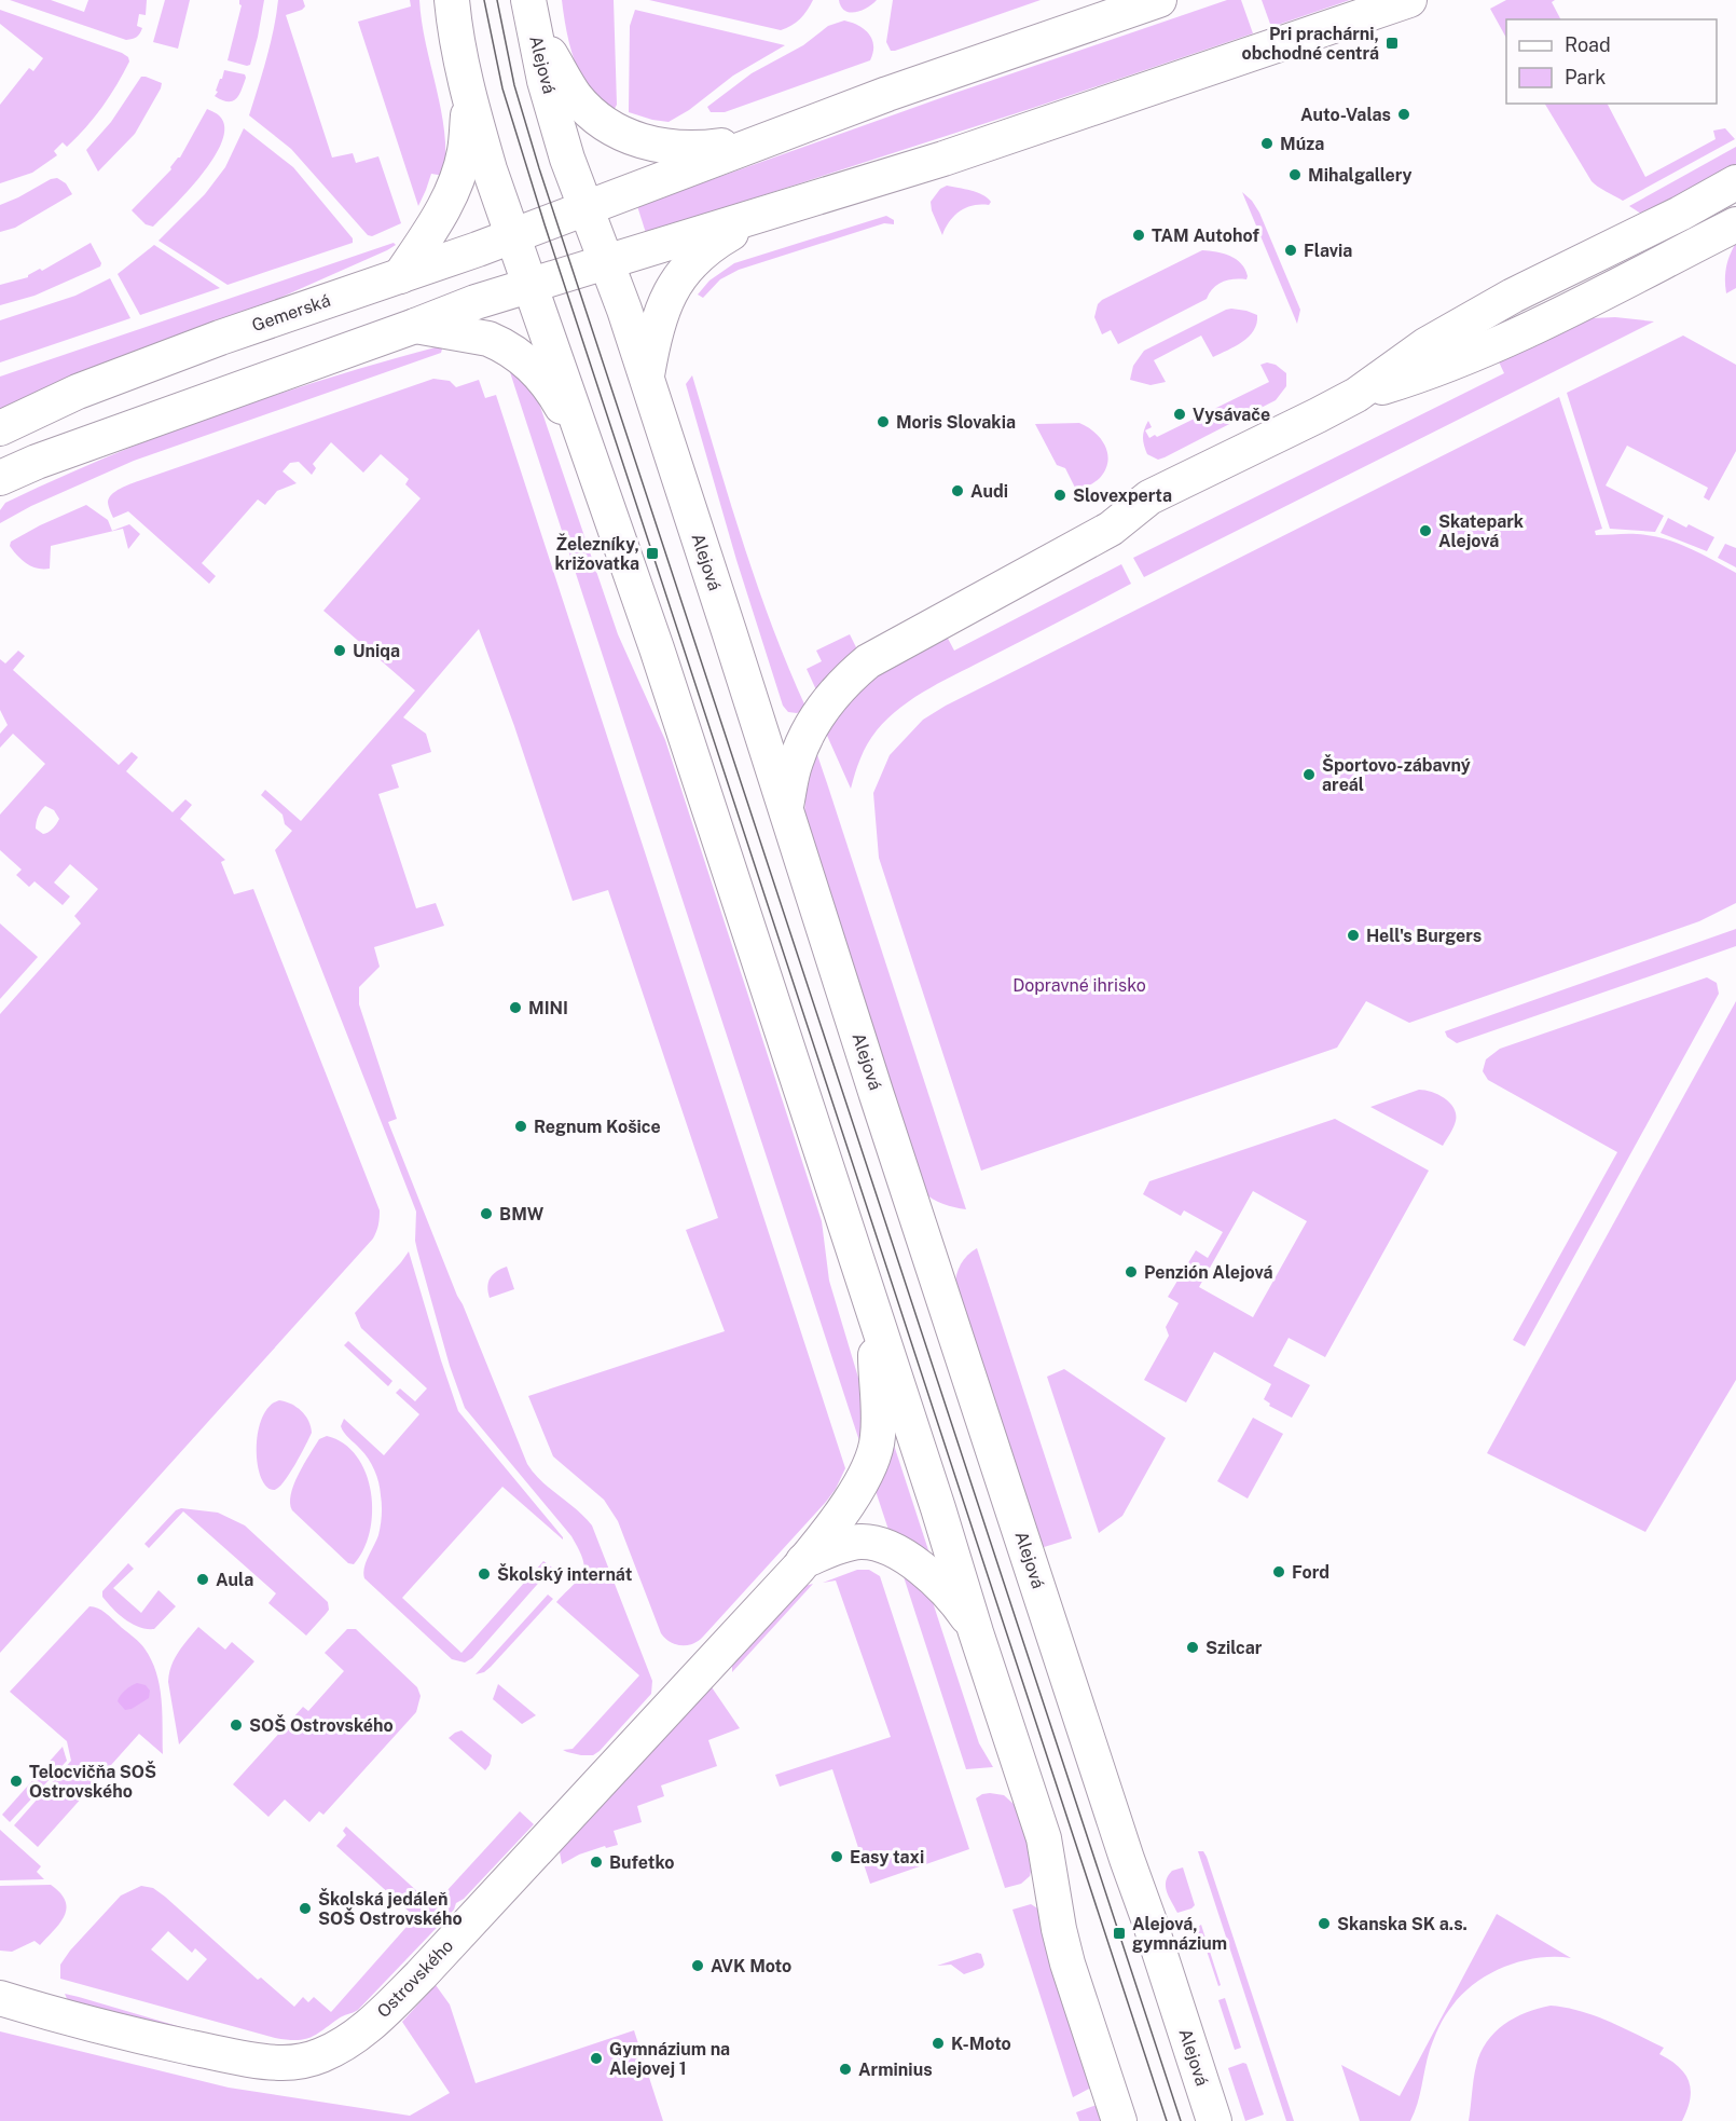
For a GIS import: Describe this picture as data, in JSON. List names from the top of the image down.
{
  "streets": {
    "street": ["Alejová", "Gemerská", "Ostrovského"]
  },
  "crossings": [
    ["Alejová", "Gemerská"]
  ],
  "parks": ["Dopravné ihrisko"],
  "places": {
    "transit": ["Pri prachárni, obchodné centrá", "Železníky, križovatka", "Alejová, gymnázium"],
    "other": [
      "Auto-Valas",
      "Múza",
      "Mihalgallery",
      "TAM Autohof",
      "Flavia",
      "Vysávače",
      "Moris Slovakia",
      "Audi",
      "Slovexperta",
      "Skatepark Alejová",
      "Uniqa",
      "Športovo-zábavný areál",
      "Hell's Burgers",
      "MINI",
      "Regnum Košice",
      "BMW",
      "Penzión Alejová",
      "Ford",
      "Školský internát",
      "Aula",
      "Szilcar",
      "SOŠ Ostrovského",
      "Telocvičňa SOŠ Ostrovského",
      "Easy taxi",
      "Bufetko",
      "Školská jedáleň SOŠ Ostrovského",
      "Skanska SK a.s.",
      "AVK Moto",
      "K-Moto",
      "Gymnázium na Alejovej 1",
      "Arminius"
    ]
  },
  "legend": ["Road", "Park"]
}
